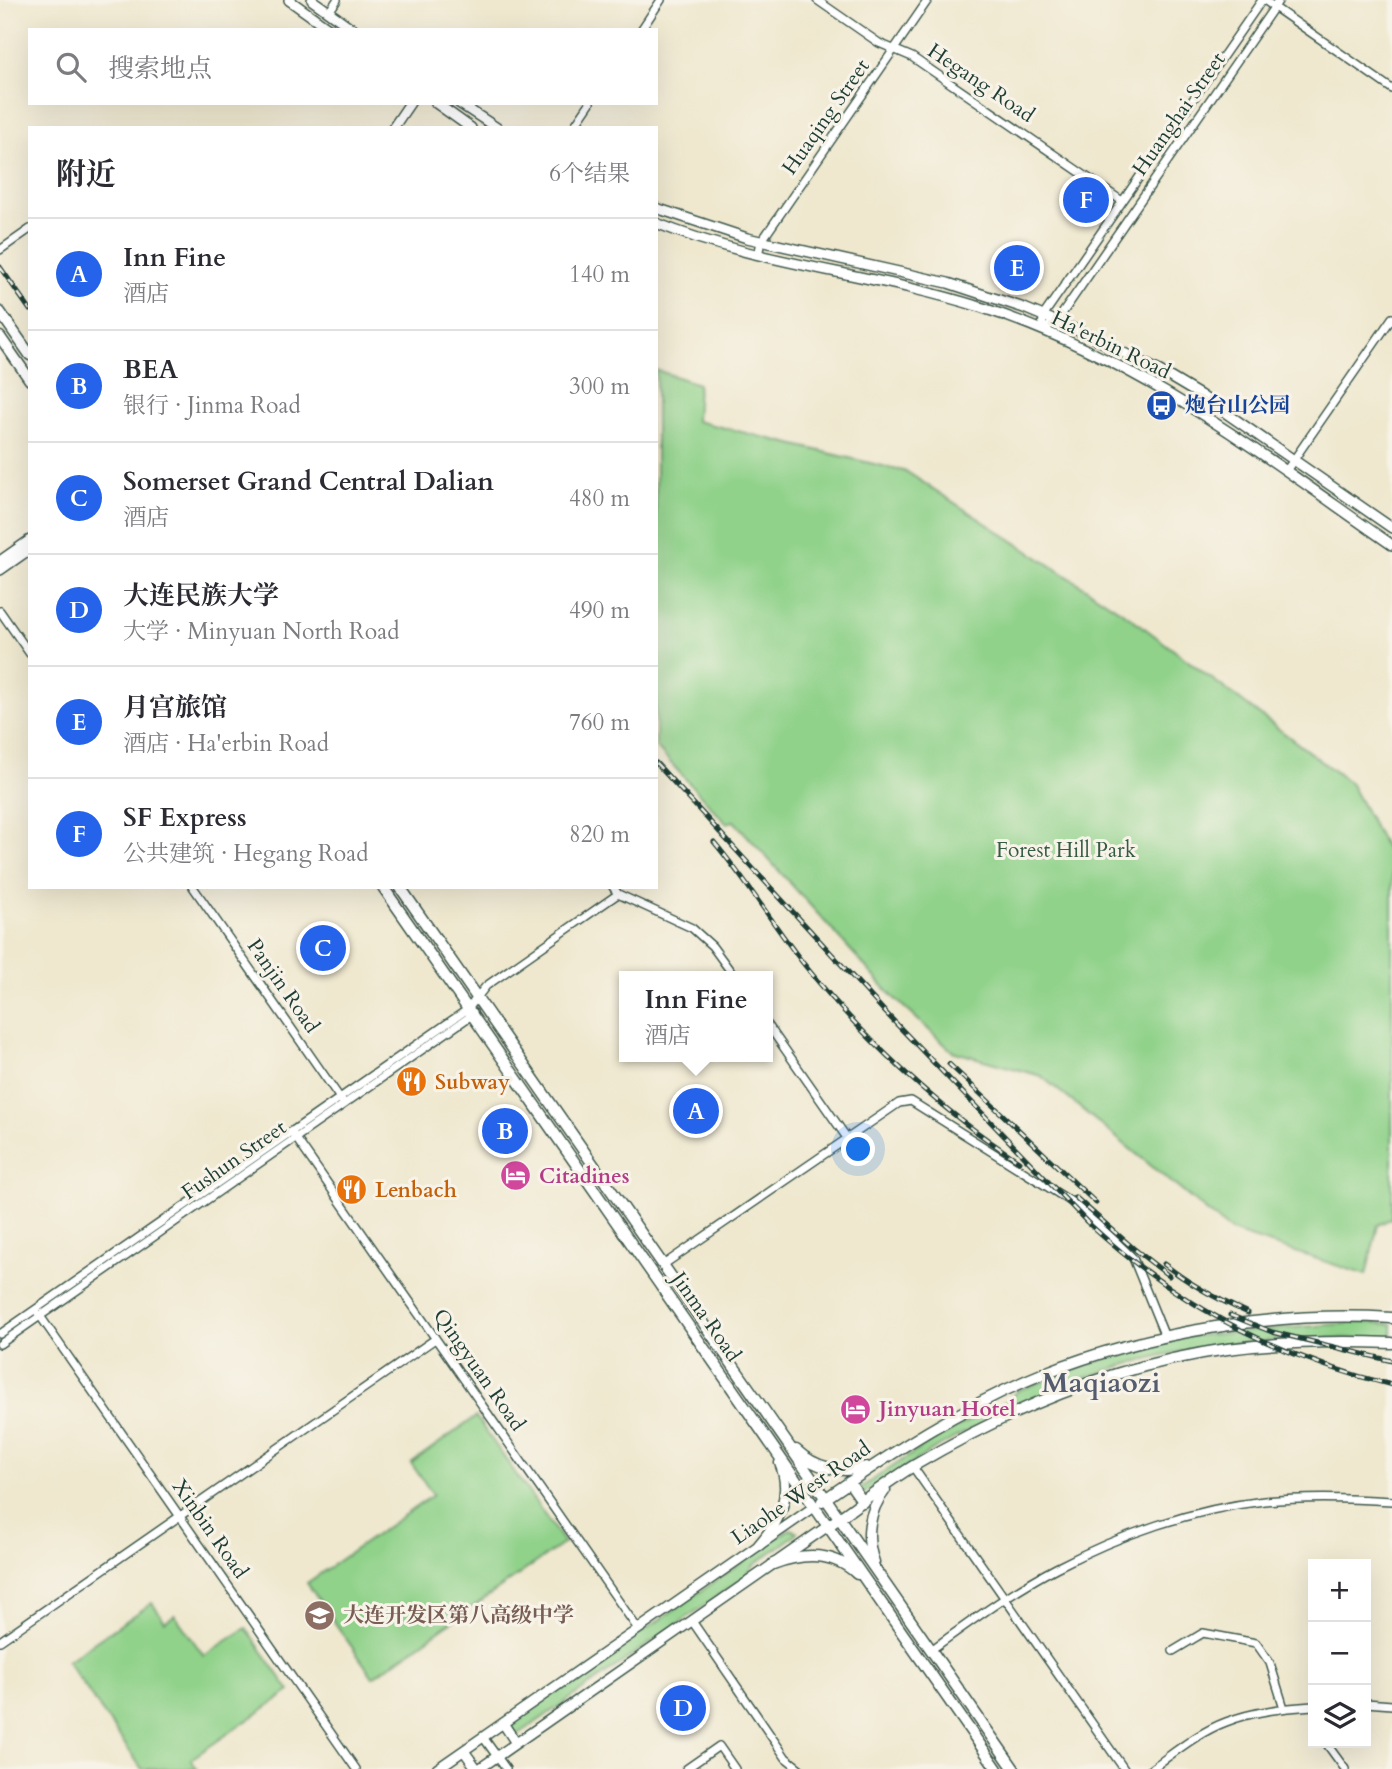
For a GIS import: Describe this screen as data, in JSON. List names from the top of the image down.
{
  "streets": {
    "main road": ["Jinma Road", "Liaohe West Road"],
    "street": [
      "Hegang Road",
      "Huanghai Street",
      "Huaqing Street",
      "Ha'erbin Road",
      "Panjin Road",
      "Fushun Street",
      "Qingyuan Road",
      "Xinbin Road"
    ]
  },
  "crossings": [
    ["Hegang Road", "Huanghai Street"],
    ["Hegang Road", "Huaqing Street"],
    ["Huanghai Street", "Ha'erbin Road"],
    ["Huaqing Street", "Ha'erbin Road"],
    ["Panjin Road", "Fushun Street"],
    ["Fushun Street", "Jinma Road"],
    ["Fushun Street", "Qingyuan Road"],
    ["Fushun Street", "Xinbin Road"],
    ["Jinma Road", "Liaohe West Road"],
    ["Qingyuan Road", "Liaohe West Road"]
  ],
  "districts": ["Maqiaozi"],
  "parks": ["Forest Hill Park"],
  "places": {
    "bus stop": ["炮台山公园"],
    "restaurant": ["Subway", "Lenbach"],
    "hotel": ["Citadines", "Jinyuan Hotel"],
    "school or university": ["大连开发区第八高级中学"]
  },
  "page": {
    "search": "搜索地点",
    "heading": ["附近", "6个结果"],
    "pins": [
      "F",
      "E",
      "C",
      "A",
      "B",
      "D"
    ],
    "list": [
      {
        "mark": "A",
        "name": "Inn Fine",
        "note": "酒店",
        "value": "140 m"
      },
      {
        "mark": "B",
        "name": "BEA",
        "note": "银行 · Jinma Road",
        "value": "300 m"
      },
      {
        "mark": "C",
        "name": "Somerset Grand Central Dalian",
        "note": "酒店",
        "value": "480 m"
      },
      {
        "mark": "D",
        "name": "大连民族大学",
        "note": "大学 · Minyuan North Road",
        "value": "490 m"
      },
      {
        "mark": "E",
        "name": "月宫旅馆",
        "note": "酒店 · Ha'erbin Road",
        "value": "760 m"
      },
      {
        "mark": "F",
        "name": "SF Express",
        "note": "公共建筑 · Hegang Road",
        "value": "820 m"
      }
    ],
    "popup": ["Inn Fine", "酒店"],
    "map_buttons": ["+", "−"]
  }
}
